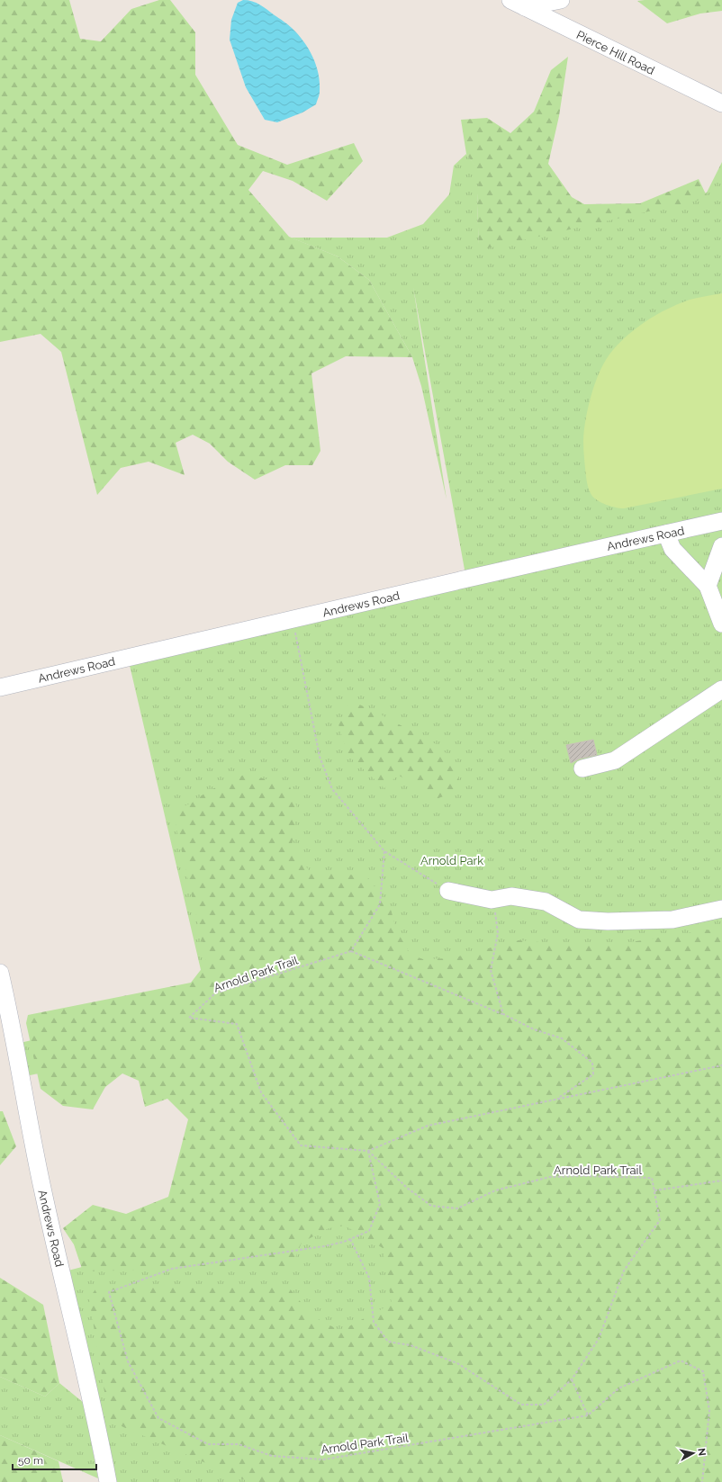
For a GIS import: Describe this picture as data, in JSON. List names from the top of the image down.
{
  "streets": {
    "street": ["Pierce Hill Road", "Andrews Road"],
    "path": ["Arnold Park Trail"]
  },
  "parks": ["Arnold Park"],
  "scale_bar": "50 m",
  "north": "right"
}
